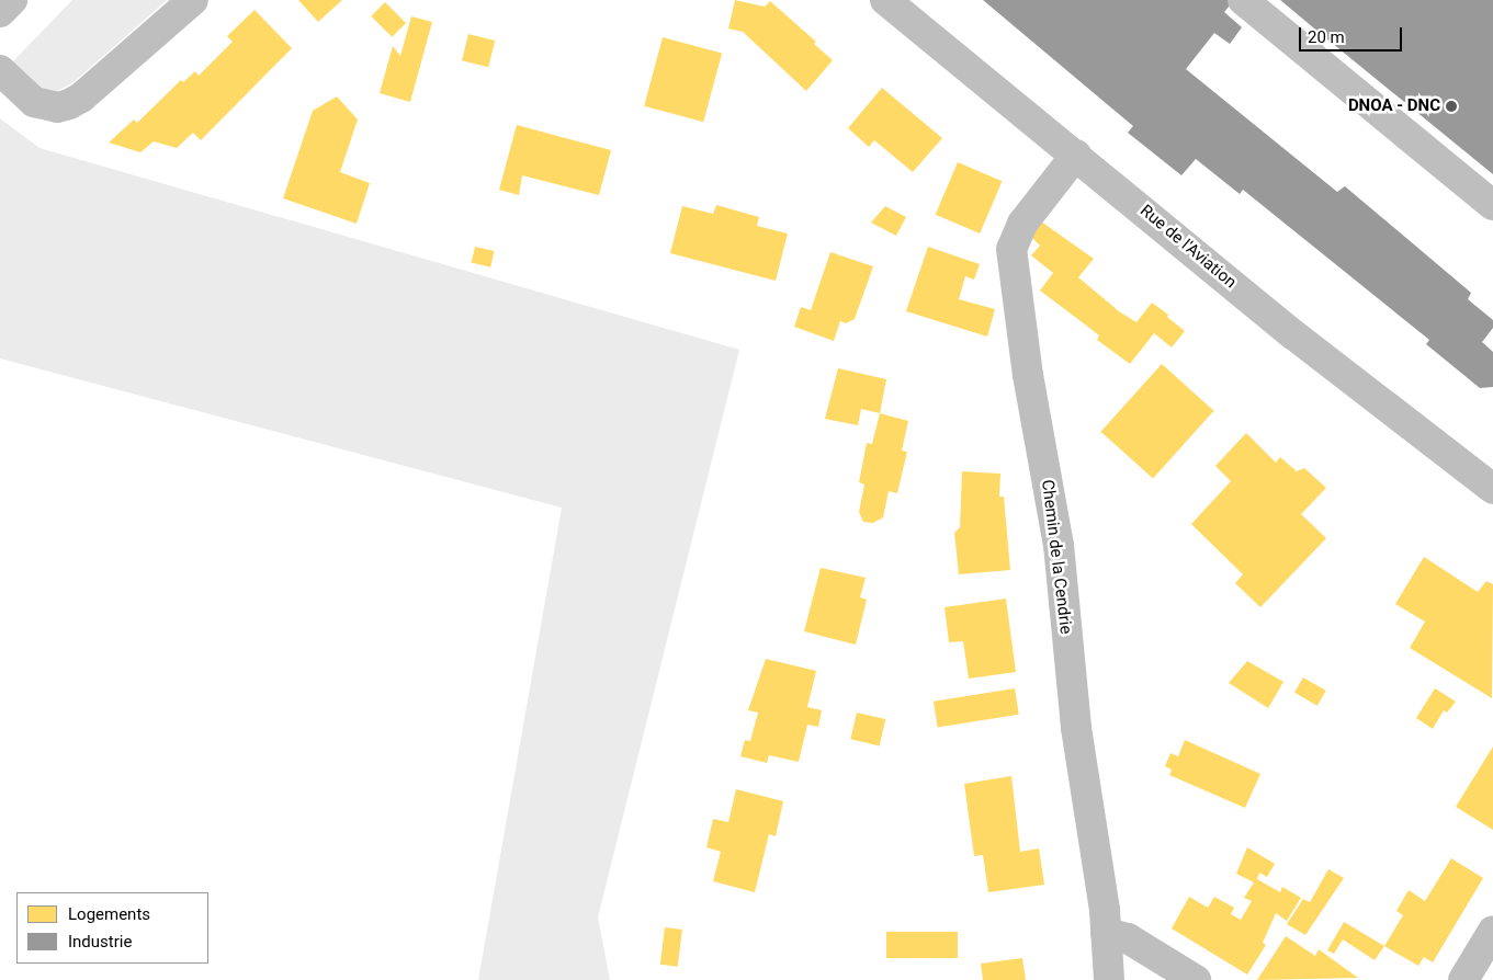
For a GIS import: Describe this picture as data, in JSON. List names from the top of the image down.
{
  "streets": {
    "street": ["Rue de l'Aviation", "Chemin de la Cendrie"]
  },
  "crossings": [
    ["Rue de l'Aviation", "Chemin de la Cendrie"]
  ],
  "places": ["DNOA - DNC"],
  "legend": ["Logements", "Industrie"],
  "scale_bar": "20 m"
}
